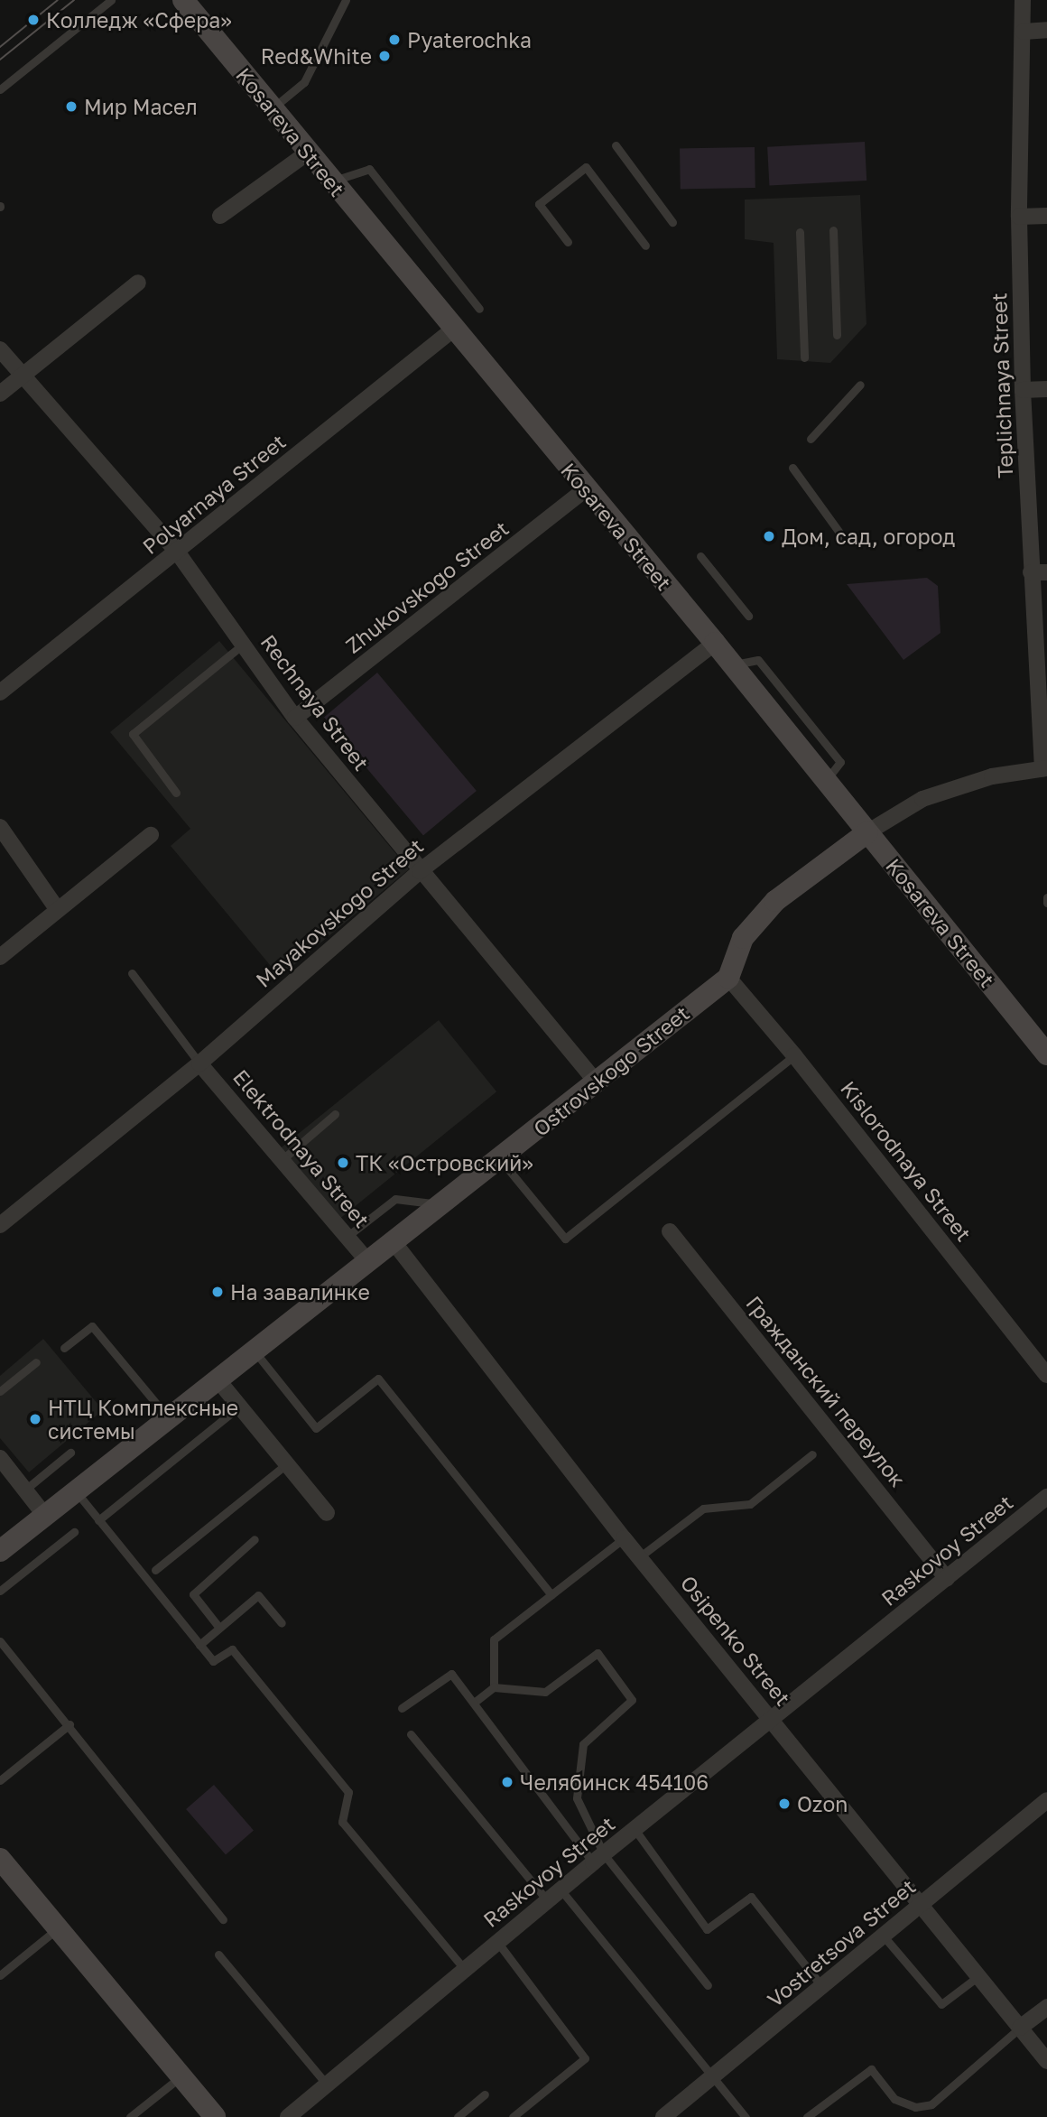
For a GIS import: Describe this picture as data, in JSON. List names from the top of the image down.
{
  "streets": {
    "street": [
      "Kosareva Street",
      "Teplichnaya Street",
      "Polyarnaya Street",
      "Zhukovskogo Street",
      "Rechnaya Street",
      "Mayakovskogo Street",
      "Ostrovskogo Street",
      "Elektrodnaya Street",
      "Kislorodnaya Street",
      "Гражданский переулок",
      "Raskovoy Street",
      "Osipenko Street",
      "Vostretsova Street"
    ]
  },
  "crossings": [
    ["Kosareva Street", "Polyarnaya Street"],
    ["Kosareva Street", "Zhukovskogo Street"],
    ["Kosareva Street", "Mayakovskogo Street"],
    ["Polyarnaya Street", "Rechnaya Street"],
    ["Zhukovskogo Street", "Rechnaya Street"],
    ["Rechnaya Street", "Mayakovskogo Street"],
    ["Rechnaya Street", "Ostrovskogo Street"],
    ["Mayakovskogo Street", "Elektrodnaya Street"],
    ["Ostrovskogo Street", "Elektrodnaya Street"],
    ["Ostrovskogo Street", "Kislorodnaya Street"],
    ["Ostrovskogo Street", "Osipenko Street"],
    ["Гражданский переулок", "Raskovoy Street"],
    ["Raskovoy Street", "Osipenko Street"],
    ["Osipenko Street", "Vostretsova Street"]
  ],
  "places": [
    "Колледж «Сфера»",
    "Pyaterochka",
    "Red&White",
    "Мир Масел",
    "Дом, сад, огород",
    "ТК «Островский»",
    "На завалинке",
    "НТЦ Комплексные системы",
    "Челябинск 454106",
    "Ozon"
  ]
}
